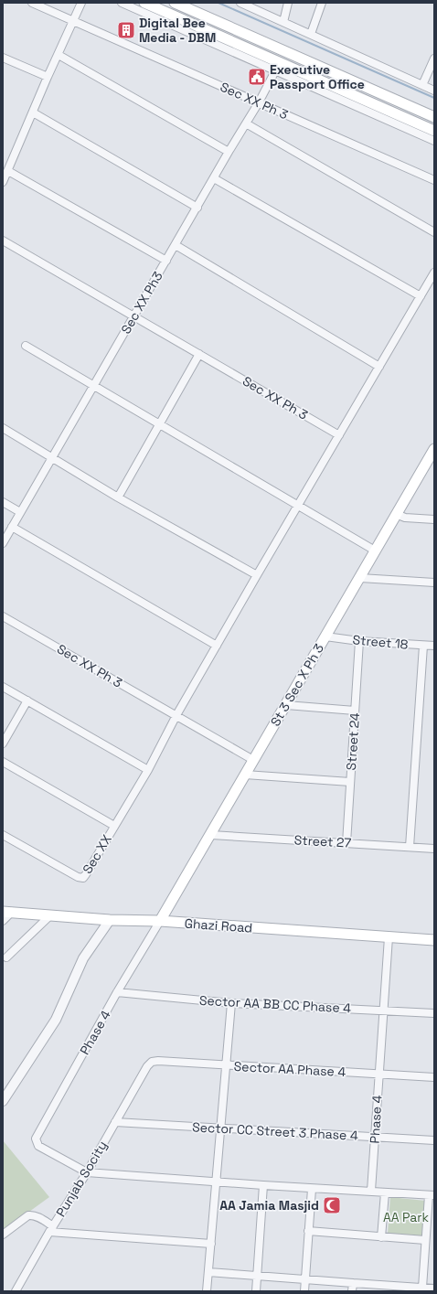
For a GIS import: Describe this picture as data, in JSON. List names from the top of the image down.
{
  "streets": {
    "main road": ["St 3 Sec X Ph 3", "Ghazi Road"],
    "street": [
      "Sec XX Ph 3",
      "Sec XX Ph3",
      "Street 18",
      "Street 24",
      "Street 27",
      "Sec XX",
      "Sector AA BB CC Phase 4",
      "Phase 4",
      "Sector AA Phase 4",
      "Sector CC Street 3 Phase 4",
      "Punjab Socity"
    ]
  },
  "crossings": [
    ["Sec XX Ph 3", "Sec XX Ph3"],
    ["Sec XX Ph 3", "St 3 Sec X Ph 3"],
    ["Street 18", "St 3 Sec X Ph 3"],
    ["Street 18", "Street 24"],
    ["St 3 Sec X Ph 3", "Street 27"],
    ["St 3 Sec X Ph 3", "Ghazi Road"],
    ["St 3 Sec X Ph 3", "Phase 4"],
    ["Street 24", "Street 27"],
    ["Ghazi Road", "Phase 4"],
    ["Sector AA BB CC Phase 4", "Phase 4"],
    ["Phase 4", "Sector AA Phase 4"],
    ["Phase 4", "Sector CC Street 3 Phase 4"],
    ["Phase 4", "Punjab Socity"],
    ["Sector AA Phase 4", "Punjab Socity"],
    ["Sector CC Street 3 Phase 4", "Punjab Socity"]
  ],
  "parks": ["AA Park"],
  "places": {
    "building": ["Digital Bee Media - DBM"],
    "public building": ["Executive Passport Office"],
    "mosque": ["AA Jamia Masjid"]
  }
}
